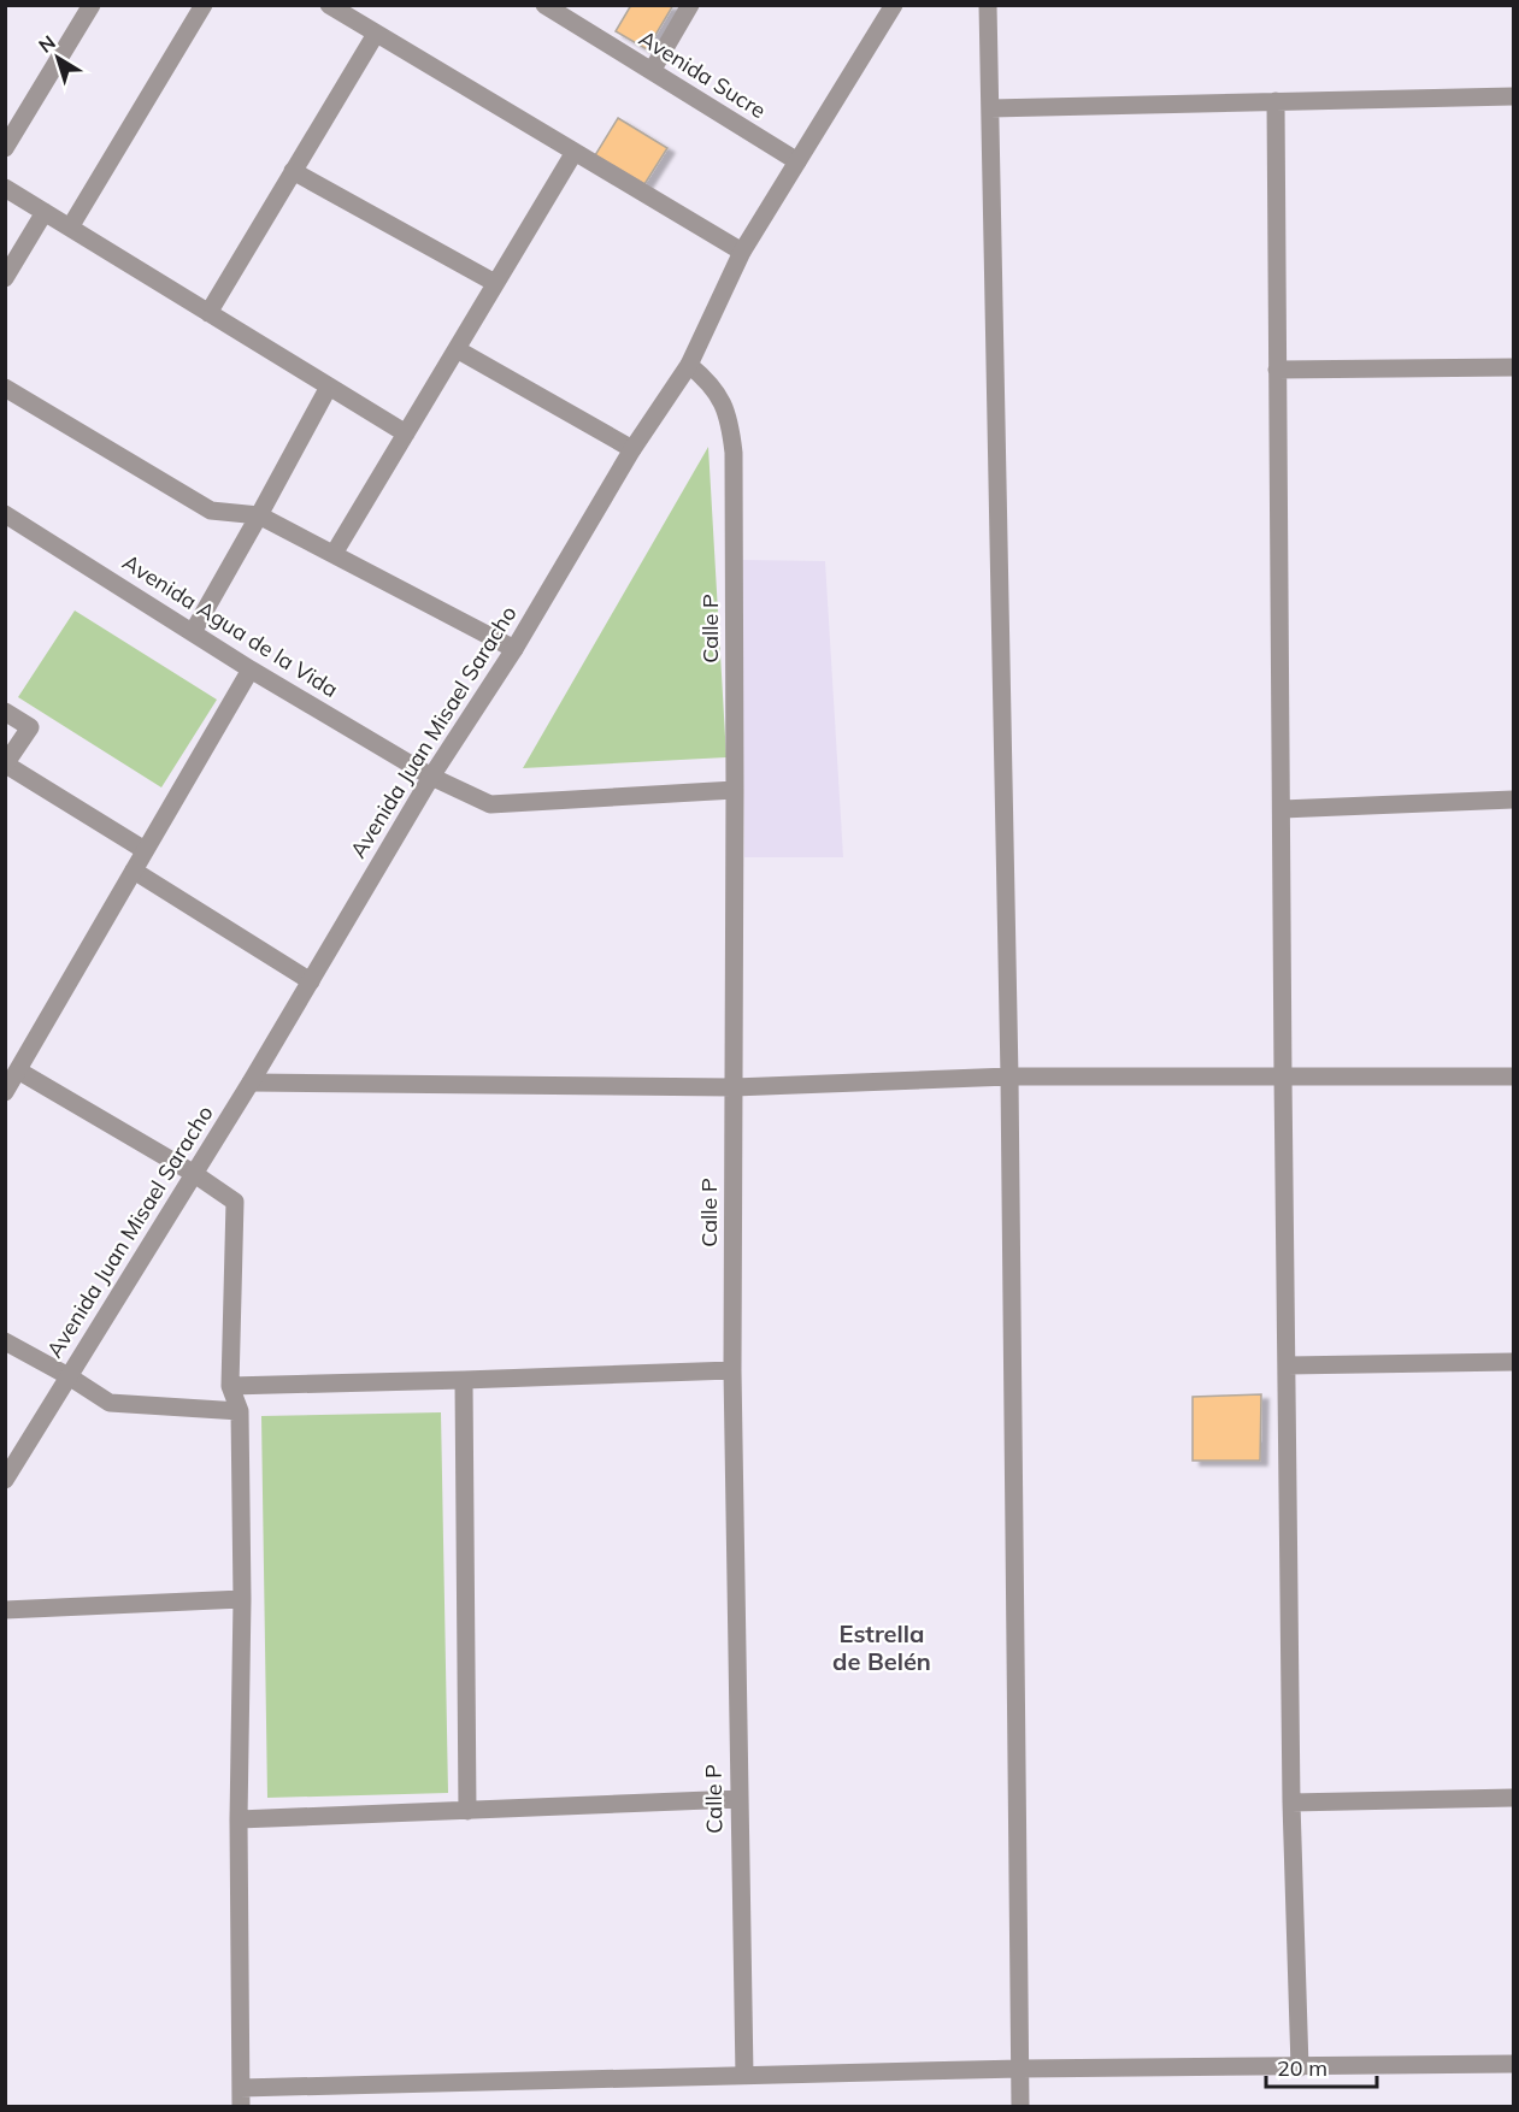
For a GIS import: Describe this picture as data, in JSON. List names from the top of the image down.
{
  "streets": {
    "street": [
      "Avenida Sucre",
      "Avenida Agua de la Vida",
      "Calle P",
      "Avenida Juan Misael Saracho"
    ]
  },
  "crossings": [
    ["Avenida Sucre", "Avenida Juan Misael Saracho"],
    ["Avenida Agua de la Vida", "Calle P"],
    ["Avenida Agua de la Vida", "Avenida Juan Misael Saracho"],
    ["Calle P", "Avenida Juan Misael Saracho"]
  ],
  "districts": ["Estrella de Belén"],
  "scale_bar": "20 m",
  "north": "top left"
}
